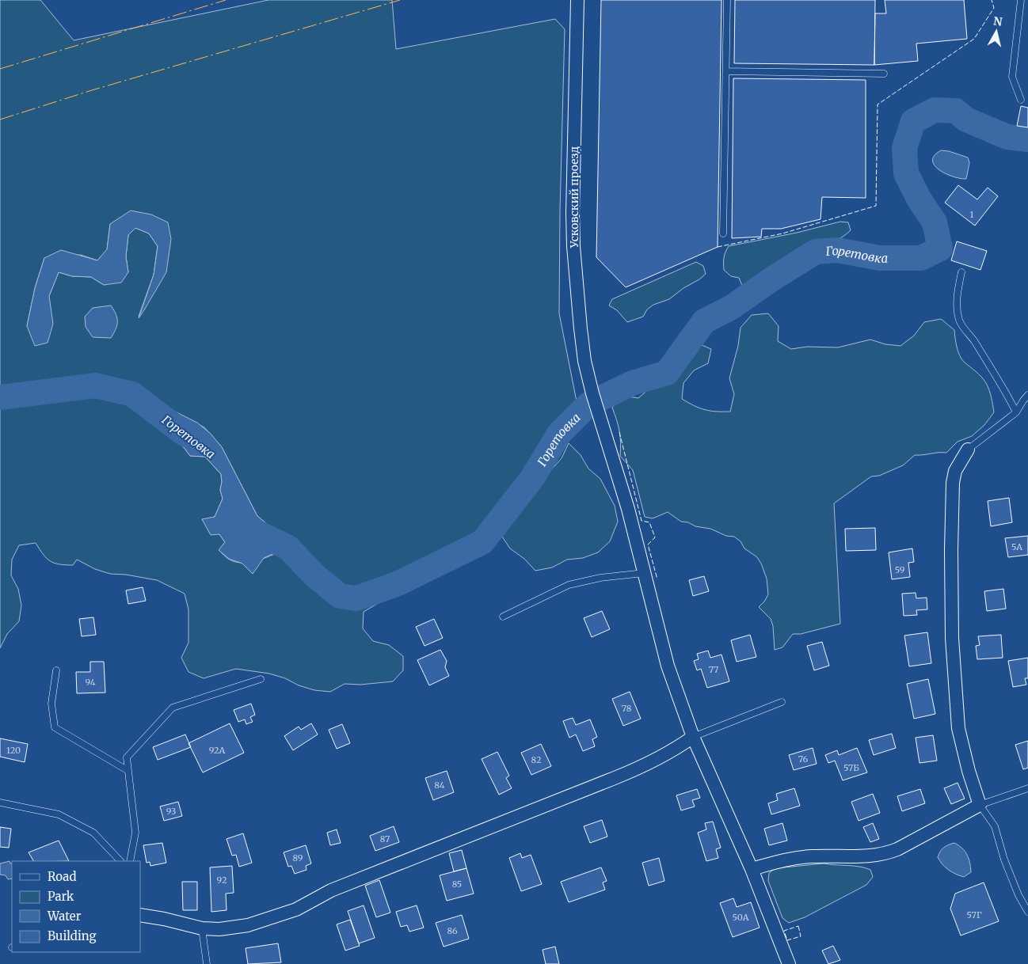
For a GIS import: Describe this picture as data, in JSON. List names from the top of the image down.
{
  "streets": {
    "street": ["Усковский проезд"]
  },
  "water": ["Горетовка"],
  "house_numbers": [
    "1",
    "5А",
    "59",
    "77",
    "94",
    "78",
    "120",
    "92А",
    "76",
    "82",
    "57Б",
    "84",
    "93",
    "87",
    "89",
    "92",
    "85",
    "57Г",
    "50А",
    "86"
  ],
  "legend": [
    "Road",
    "Park",
    "Water",
    "Building"
  ],
  "north": "top"
}
